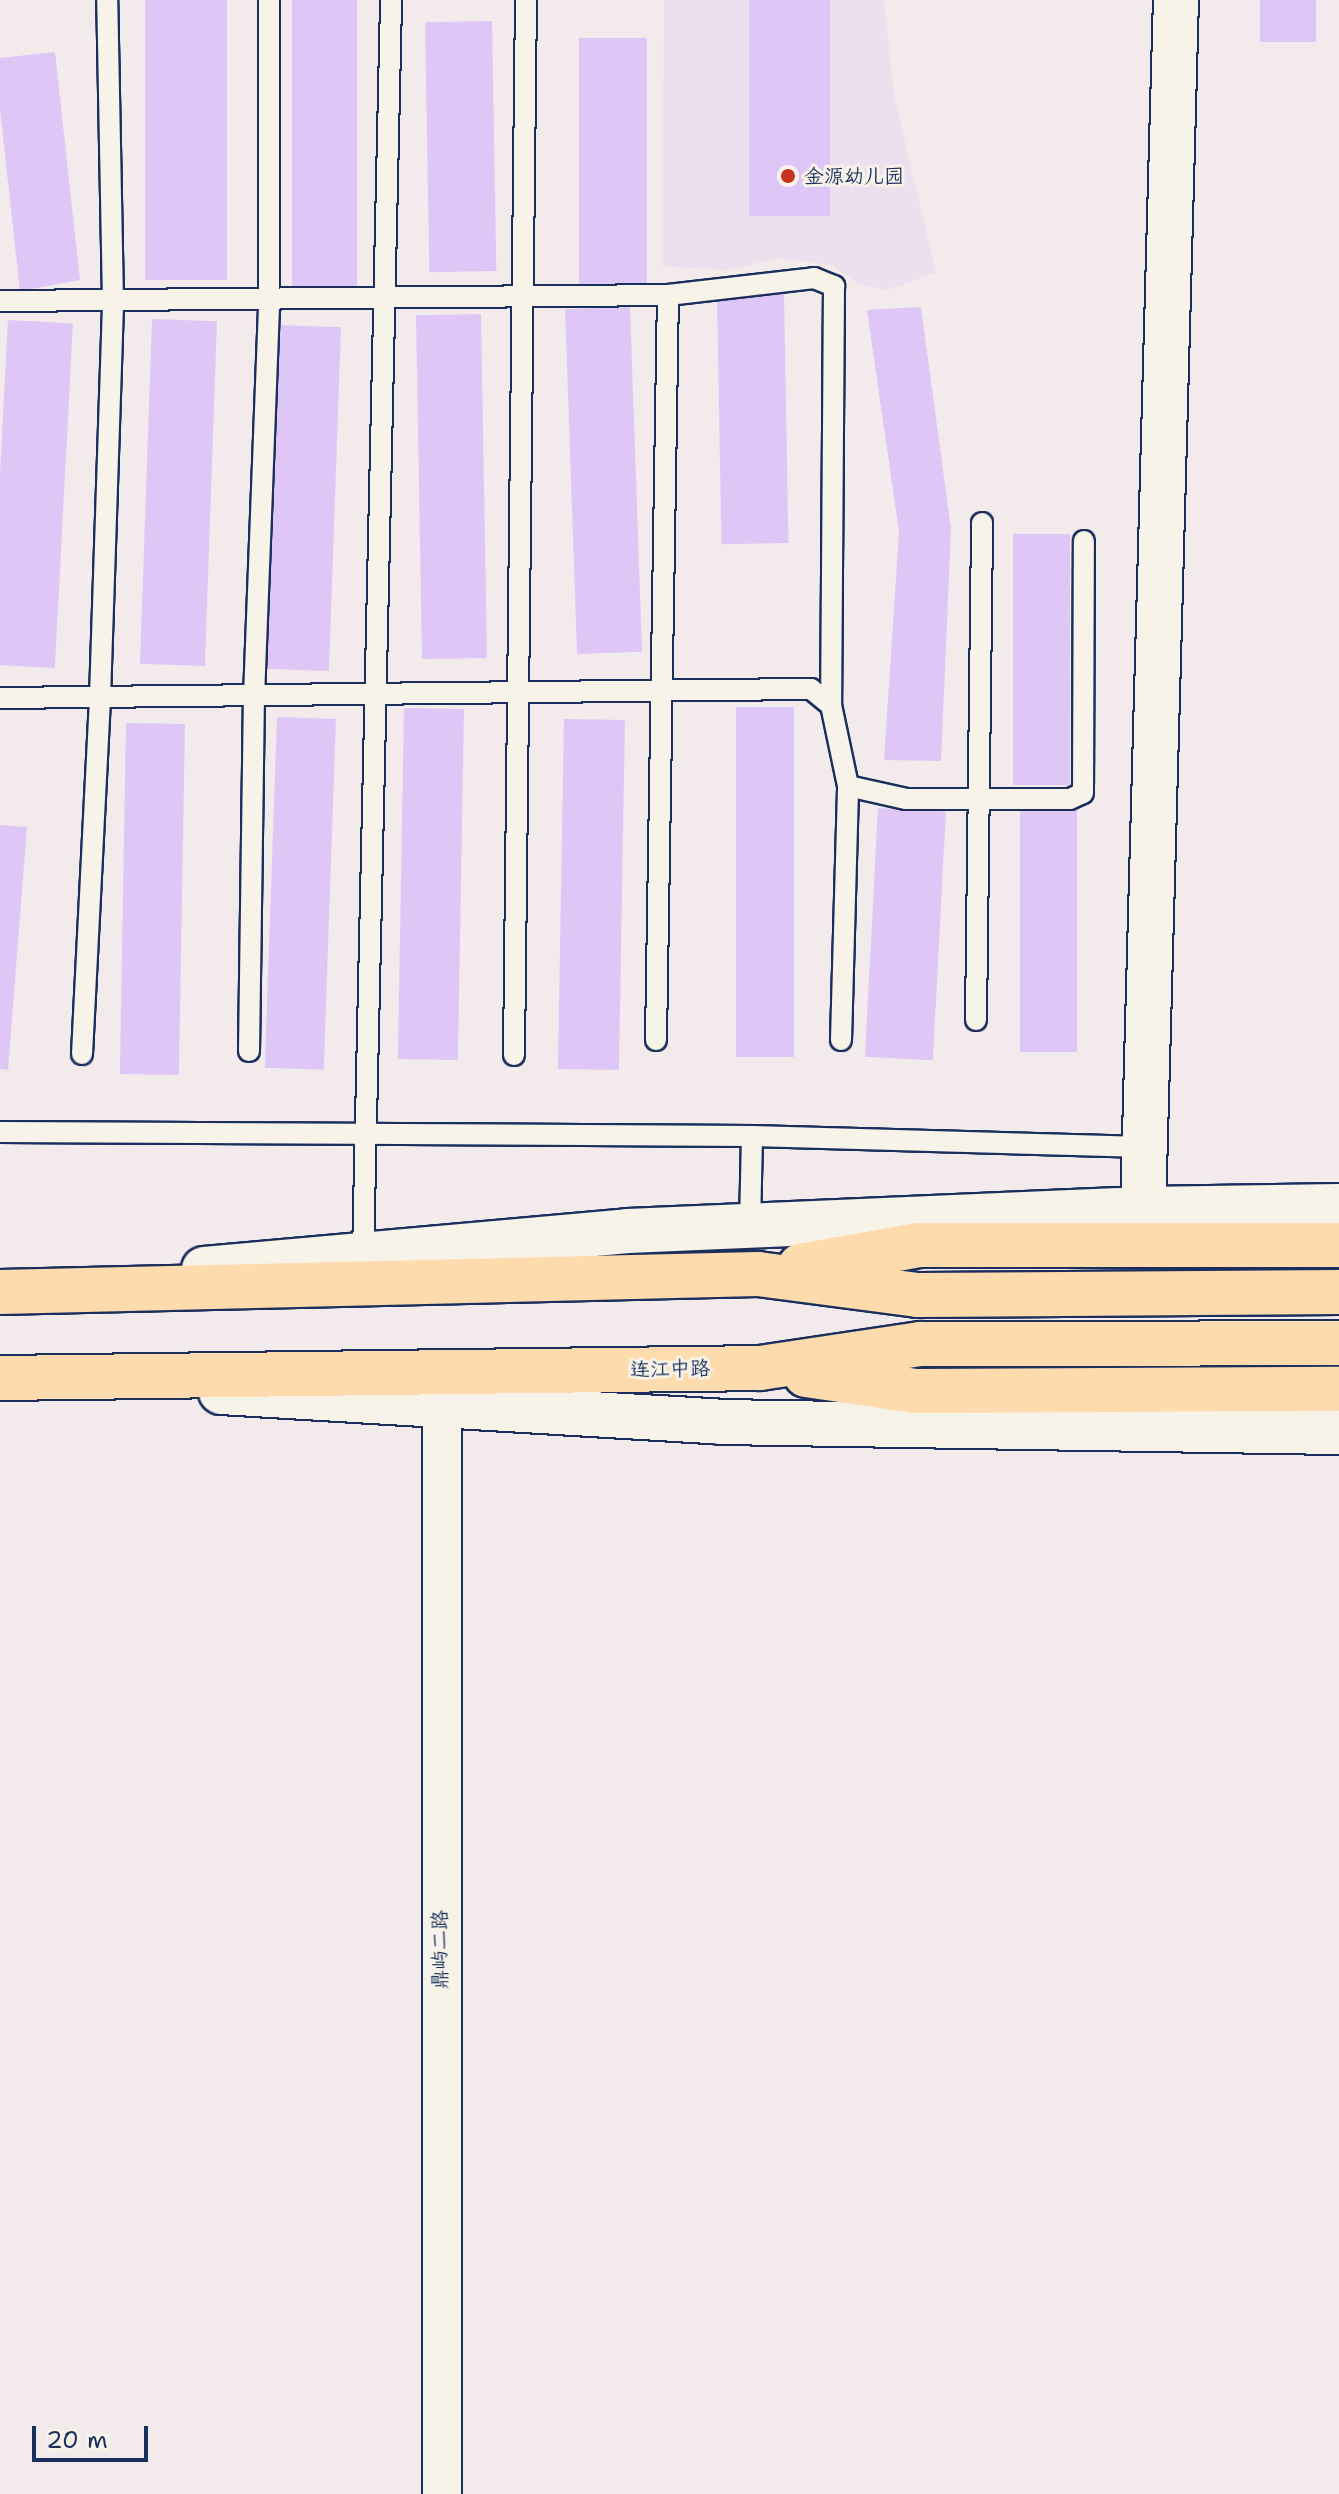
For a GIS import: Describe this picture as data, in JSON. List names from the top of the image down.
{
  "streets": {
    "highway": ["连江中路"],
    "street": ["鼎屿二路"]
  },
  "places": ["金源幼儿园"],
  "scale_bar": "20 m"
}
